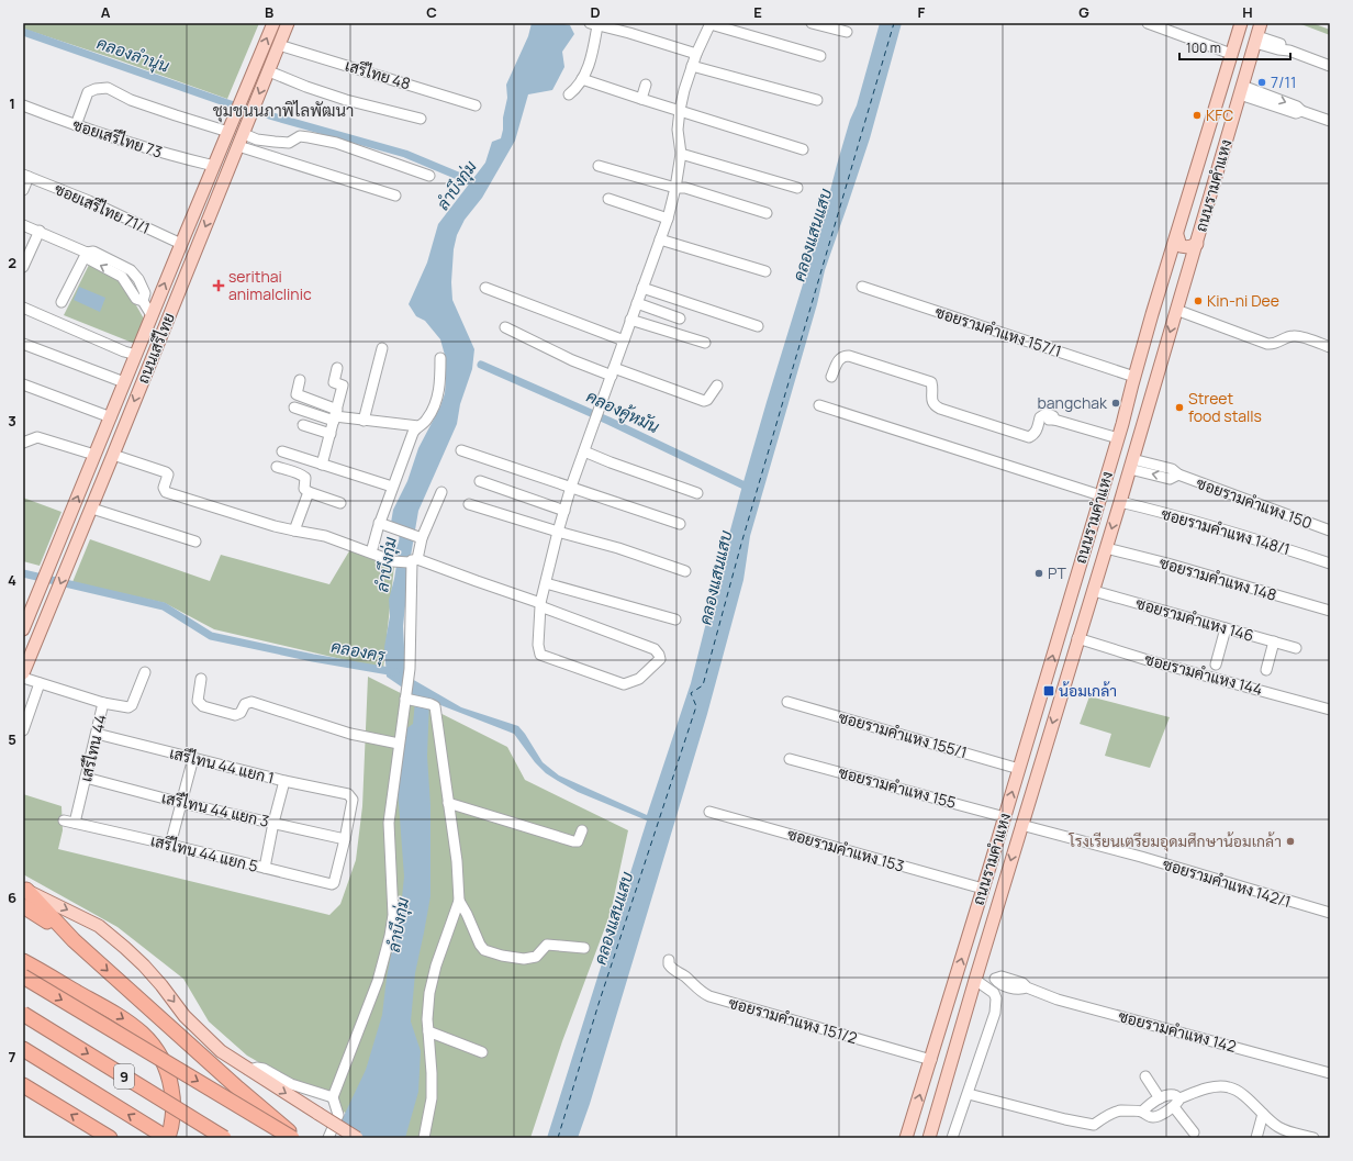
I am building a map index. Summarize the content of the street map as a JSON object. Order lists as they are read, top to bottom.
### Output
{
  "streets": {
    "highway": ["9"],
    "main road": ["ถนนรามคำแหง", "ถนนเสรีไทย"],
    "street": [
      "เสรีไทย 48",
      "ซอยเสรีไทย 73",
      "ซอยเสรีไทย 71/1",
      "ซอยรามคำแหง 157/1",
      "ซอยรามคำแหง 150",
      "ซอยรามคำแหง 148/1",
      "ซอยรามคำแหง 148",
      "ซอยรามคำแหง 146",
      "ซอยรามคำแหง 144",
      "ซอยรามคำแหง 155/1",
      "เสรีไทน 44",
      "เสรีไทน 44 แยก 1",
      "ซอยรามคำแหง 155",
      "เสรีไทน 44 แยก 3",
      "ซอยรามคำแหง 153",
      "เสรีไทน 44 แยก 5",
      "ซอยรามคำแหง 142/1",
      "ซอยรามคำแหง 151/2",
      "ซอยรามคำแหง 142"
    ]
  },
  "crossings": [
    ["เสรีไทย 48", "ถนนเสรีไทย"],
    ["ซอยเสรีไทย 73", "ถนนเสรีไทย"],
    ["ถนนรามคำแหง", "ซอยรามคำแหง 157/1"],
    ["ถนนรามคำแหง", "ซอยรามคำแหง 150"],
    ["ถนนรามคำแหง", "ซอยรามคำแหง 148/1"],
    ["ถนนรามคำแหง", "ซอยรามคำแหง 148"],
    ["ถนนรามคำแหง", "ซอยรามคำแหง 146"],
    ["ถนนรามคำแหง", "ซอยรามคำแหง 144"],
    ["ถนนรามคำแหง", "ซอยรามคำแหง 155/1"],
    ["ถนนรามคำแหง", "ซอยรามคำแหง 155"],
    ["ถนนรามคำแหง", "ซอยรามคำแหง 153"],
    ["ถนนรามคำแหง", "ซอยรามคำแหง 142/1"],
    ["ถนนรามคำแหง", "ซอยรามคำแหง 151/2"],
    ["ถนนรามคำแหง", "ซอยรามคำแหง 142"],
    ["ซอยเสรีไทย 71/1", "ถนนเสรีไทย"],
    ["เสรีไทน 44", "เสรีไทน 44 แยก 1"],
    ["เสรีไทน 44", "เสรีไทน 44 แยก 3"],
    ["เสรีไทน 44", "เสรีไทน 44 แยก 5"],
    ["เสรีไทน 44 แยก 1", "เสรีไทน 44 แยก 3"],
    ["เสรีไทน 44 แยก 1", "เสรีไทน 44 แยก 5"],
    ["เสรีไทน 44 แยก 3", "เสรีไทน 44 แยก 5"]
  ],
  "districts": ["ชุมชนนภาพิไลพัฒนา"],
  "water": [
    "คลองลำนุ่น",
    "ลำบึงกุ่ม",
    "คลองแสนแสบ",
    "คลองคู้หมัน",
    "คลองครุ"
  ],
  "places": {
    "other": [
      "7/11",
      "KFC",
      "Kin-ni Dee",
      "bangchak",
      "Street food stalls",
      "PT",
      "โรงเรียนเตรียมอุดมศึกษาน้อมเกล้า"
    ],
    "health": ["serithai animalclinic"],
    "transit": ["น้อมเกล้า"]
  },
  "scale_bar": "100 m",
  "grid": {
    "columns": [
      "A",
      "B",
      "C",
      "D",
      "E",
      "F",
      "G",
      "H"
    ],
    "rows": [
      "1",
      "2",
      "3",
      "4",
      "5",
      "6",
      "7"
    ]
  }
}
